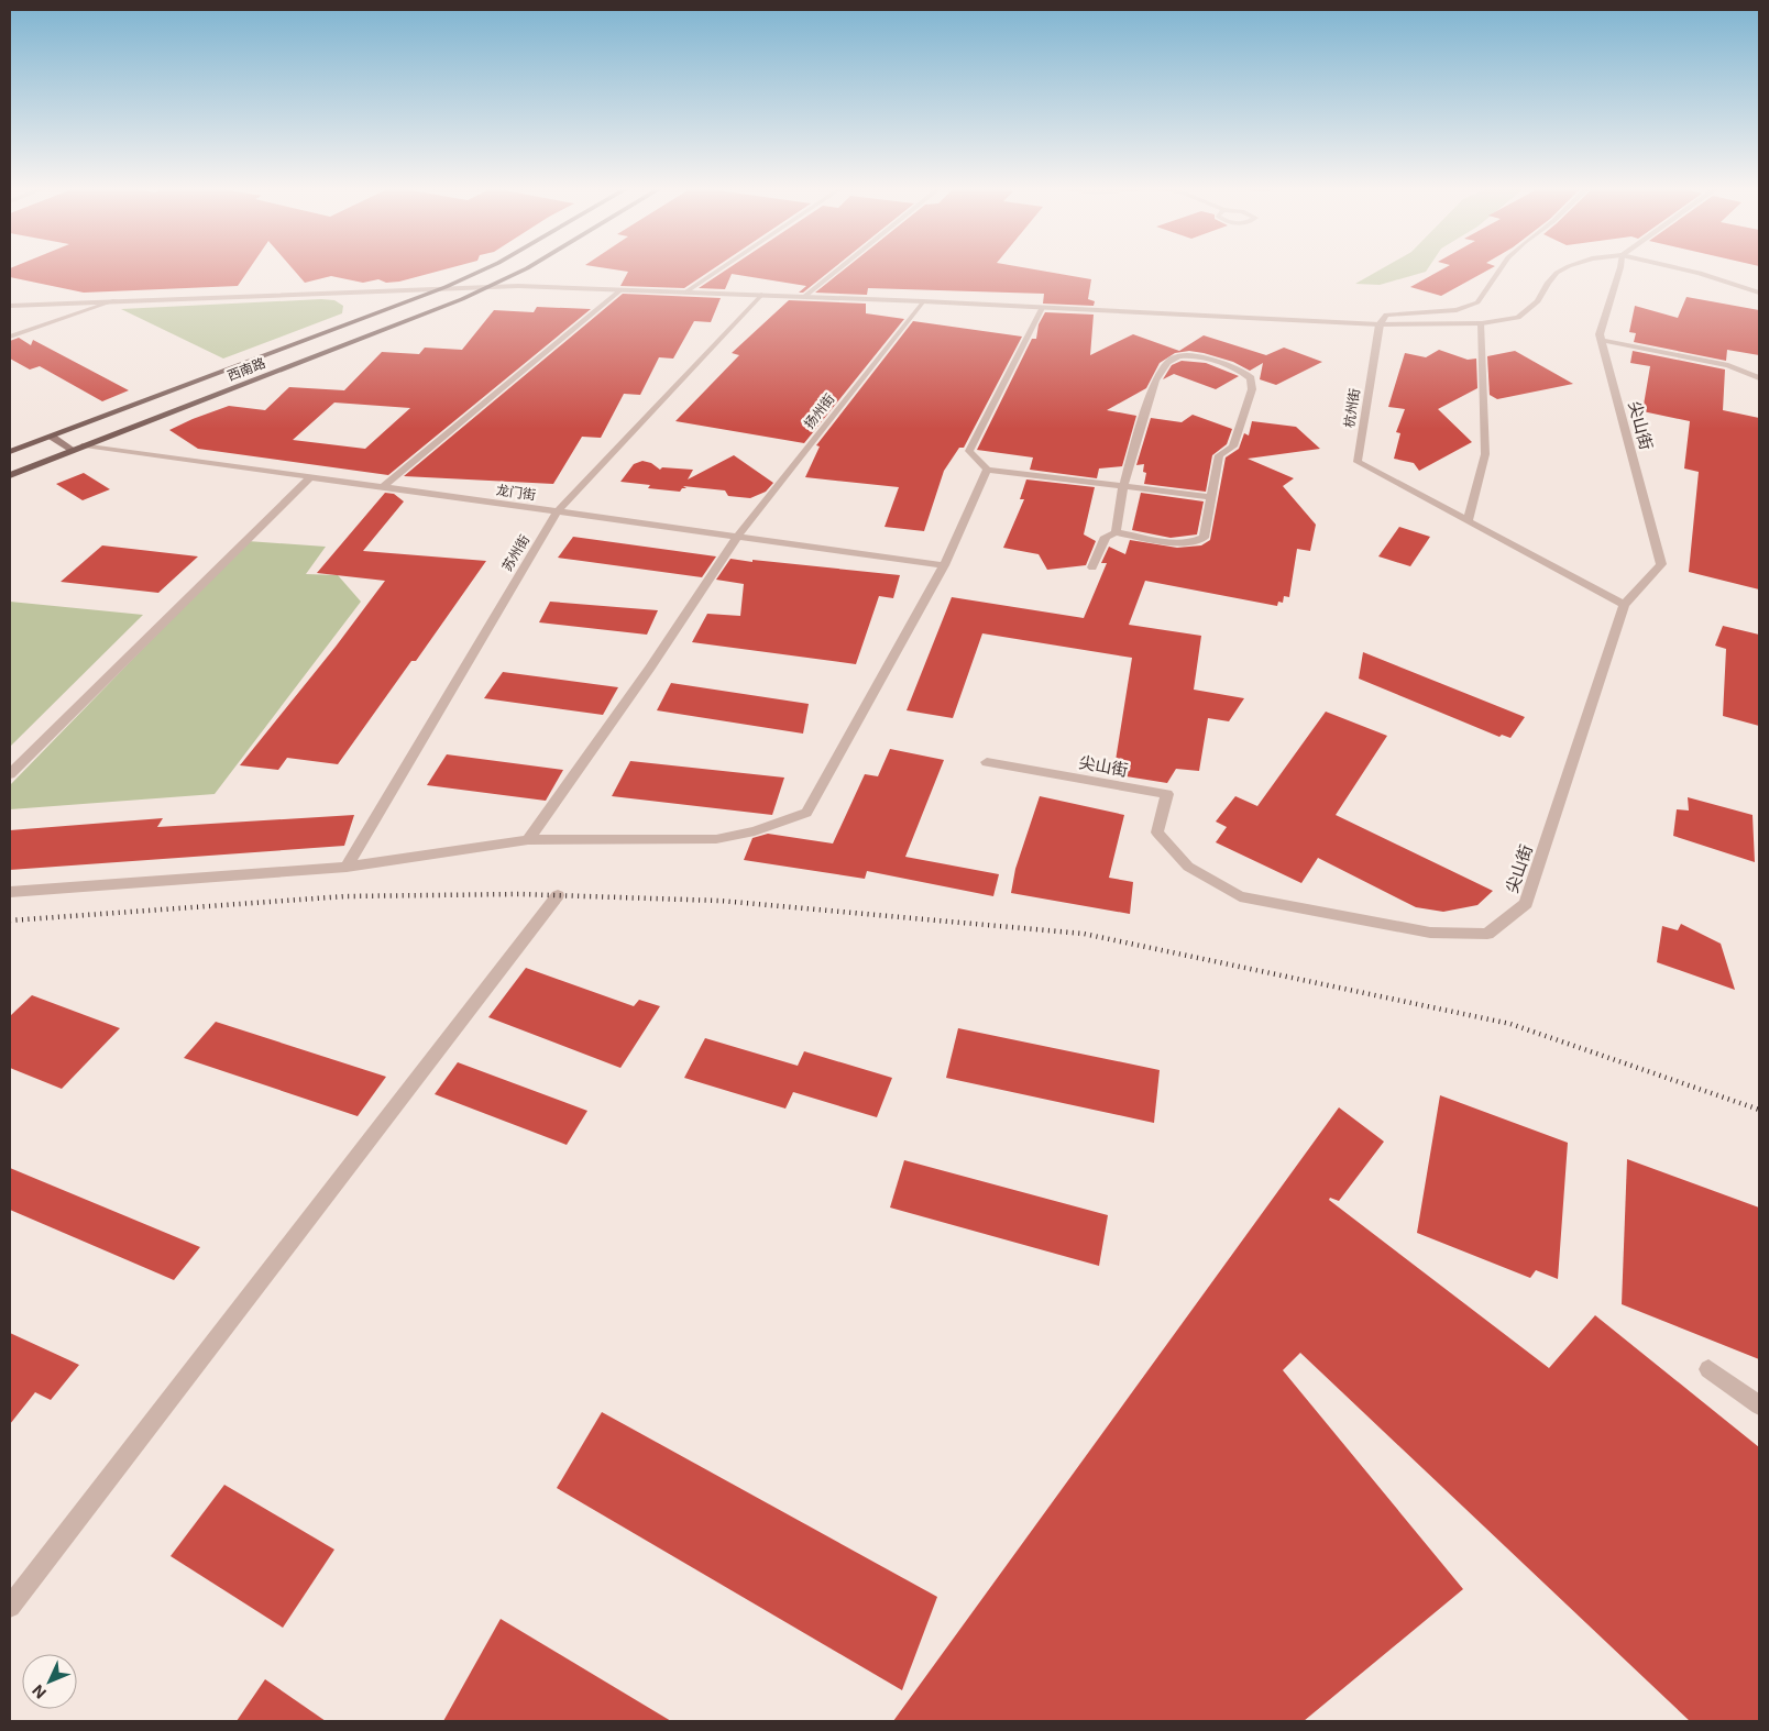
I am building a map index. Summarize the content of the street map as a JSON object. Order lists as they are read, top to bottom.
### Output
{
  "streets": {
    "main road": ["西南路"],
    "street": [
      "杭州街",
      "扬州街",
      "尖山街",
      "龙门街",
      "苏州街"
    ]
  },
  "crossings": [
    ["西南路", "龙门街"],
    ["杭州街", "尖山街"],
    ["扬州街", "龙门街"],
    ["龙门街", "苏州街"]
  ],
  "north": "bottom left"
}
